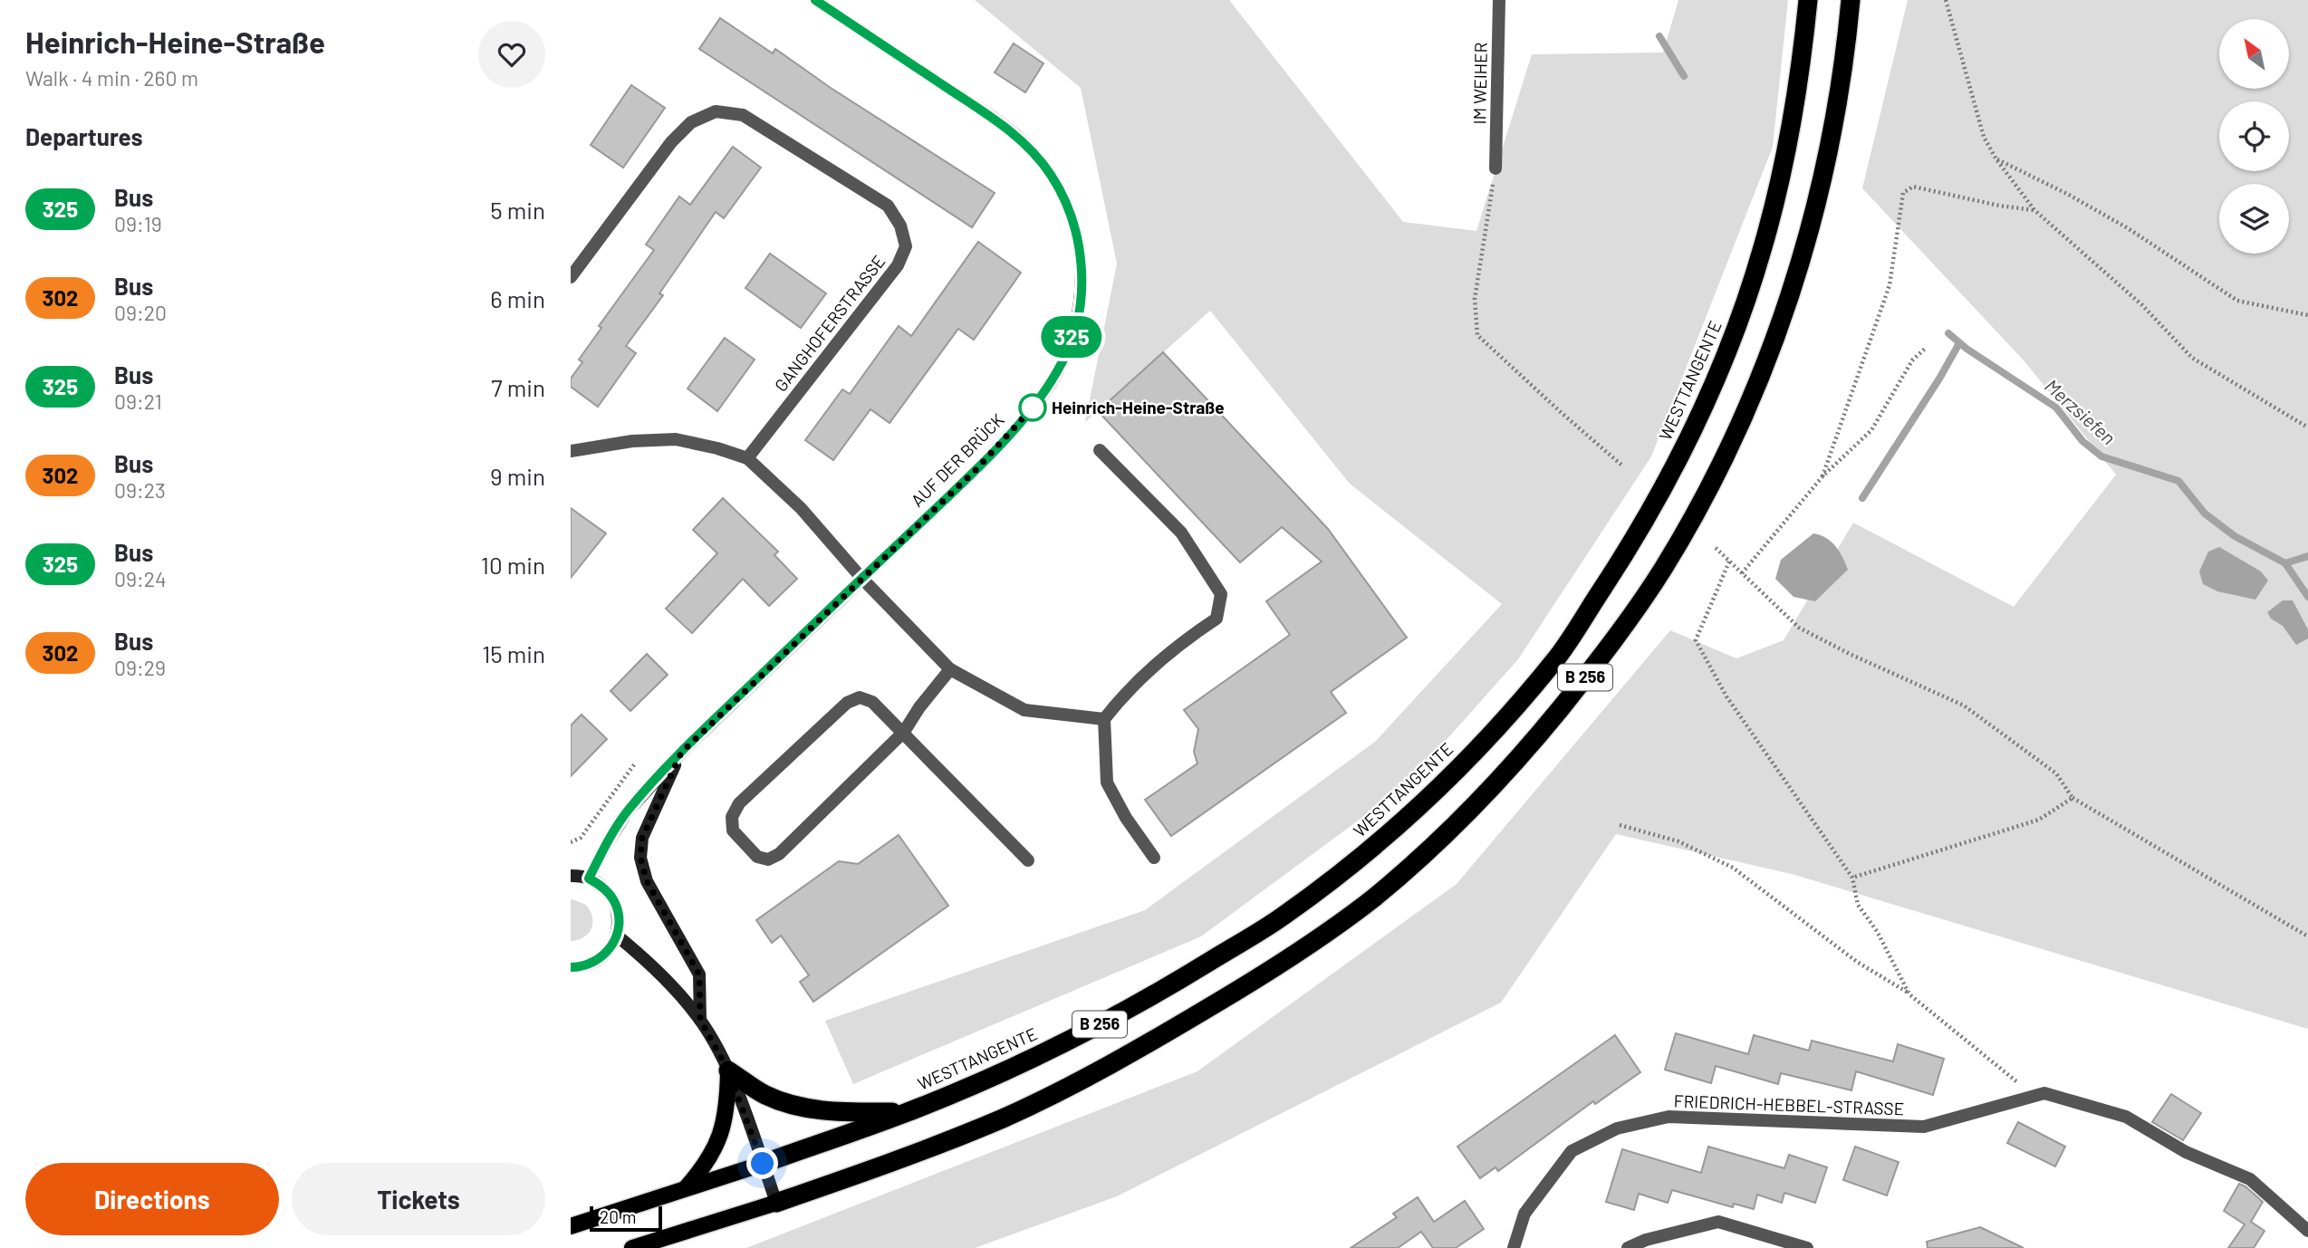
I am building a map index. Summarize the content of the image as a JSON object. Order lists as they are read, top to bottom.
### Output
{
  "streets": {
    "highway": ["WESTTANGENTE", "B 256"],
    "main road": ["AUF DER BRÜCK"],
    "street": ["IM WEIHER", "GANGHOFERSTRASSE", "FRIEDRICH-HEBBEL-STRASSE"]
  },
  "crossings": [
    ["WESTTANGENTE", "B 256"],
    ["AUF DER BRÜCK", "B 256"]
  ],
  "water": ["Merzsiefen"],
  "places": ["Heinrich-Heine-Straße"],
  "lines": ["bus line 325"],
  "scale_bar": "20 m",
  "north": "top left",
  "page": {
    "heading": [
      ["Heinrich-Heine-Straße", "Walk · 4 min · 260 m"],
      "Departures"
    ],
    "on_map": "325",
    "list": [
      {
        "mark": "325",
        "name": "Bus",
        "note": "09:19",
        "value": "5 min"
      },
      {
        "mark": "302",
        "name": "Bus",
        "note": "09:20",
        "value": "6 min"
      },
      {
        "mark": "325",
        "name": "Bus",
        "note": "09:21",
        "value": "7 min"
      },
      {
        "mark": "302",
        "name": "Bus",
        "note": "09:23",
        "value": "9 min"
      },
      {
        "mark": "325",
        "name": "Bus",
        "note": "09:24",
        "value": "10 min"
      },
      {
        "mark": "302",
        "name": "Bus",
        "note": "09:29",
        "value": "15 min"
      }
    ],
    "buttons": ["Directions", "Tickets"],
    "scale": "20 m"
  }
}
